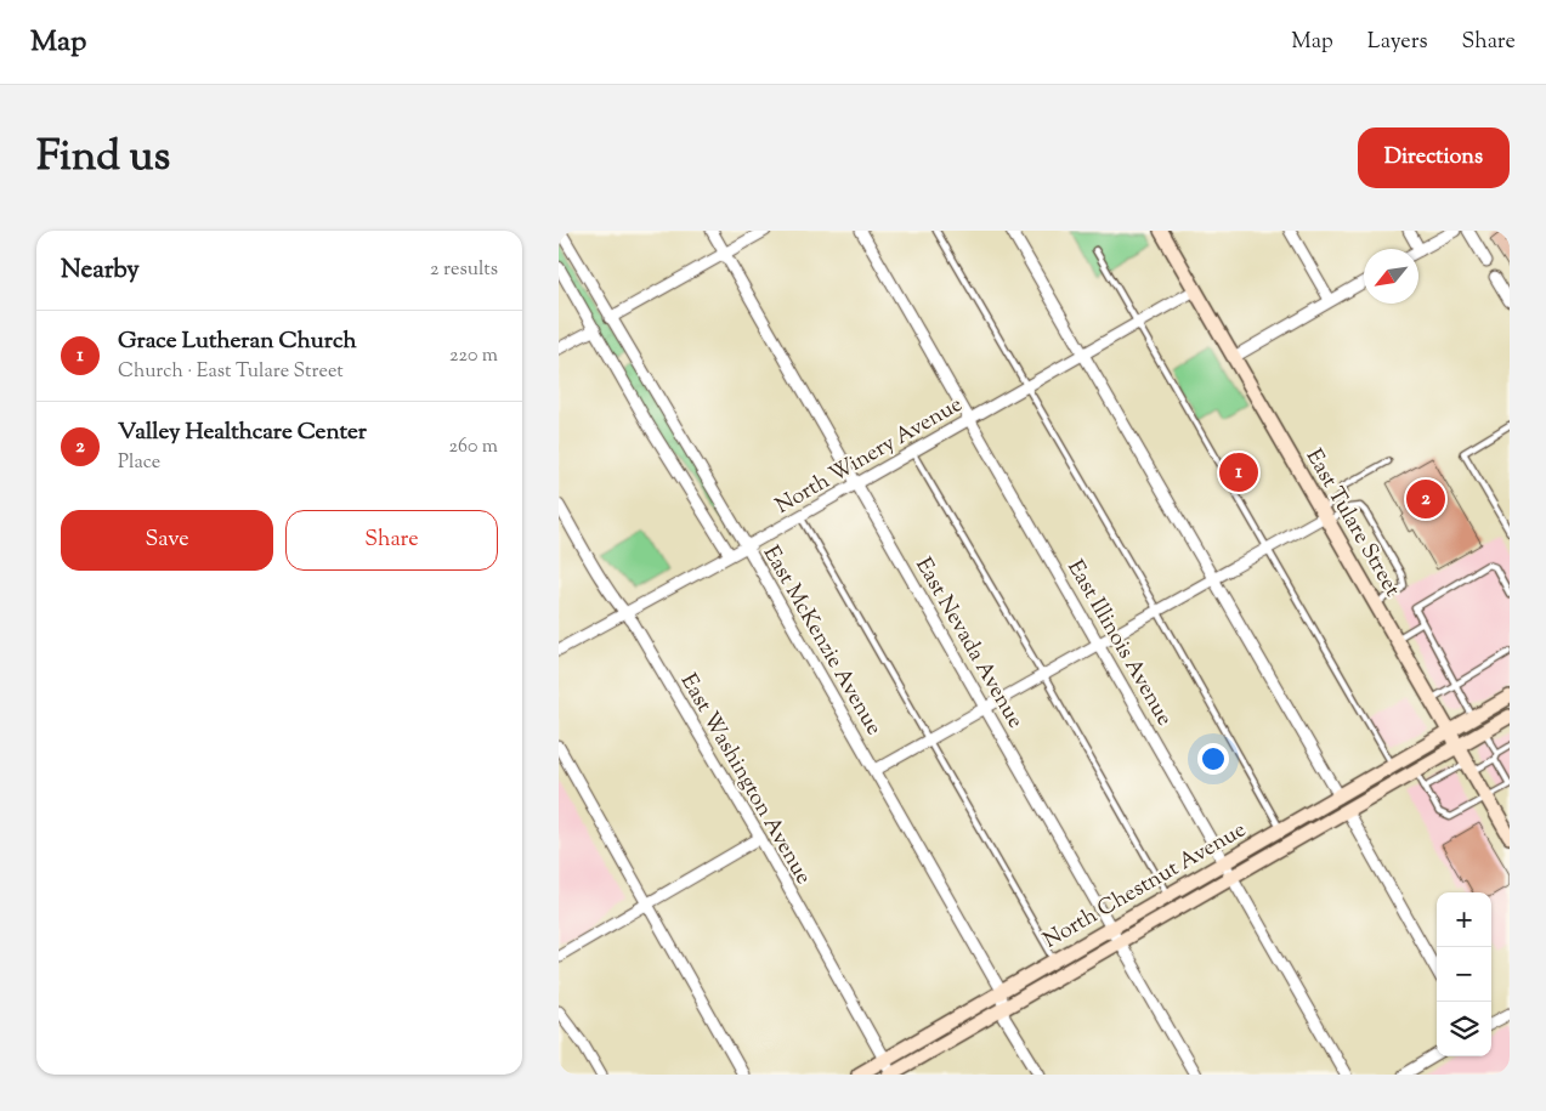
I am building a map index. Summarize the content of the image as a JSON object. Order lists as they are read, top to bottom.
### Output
{
  "streets": {
    "main road": ["East Tulare Street", "North Chestnut Avenue"],
    "street": [
      "North Winery Avenue",
      "East McKenzie Avenue",
      "East Nevada Avenue",
      "East Illinois Avenue",
      "East Washington Avenue"
    ]
  },
  "crossings": [
    ["North Winery Avenue", "East Tulare Street"],
    ["North Winery Avenue", "East McKenzie Avenue"],
    ["North Winery Avenue", "East Nevada Avenue"],
    ["North Winery Avenue", "East Illinois Avenue"],
    ["North Winery Avenue", "East Washington Avenue"],
    ["East Tulare Street", "North Chestnut Avenue"],
    ["East McKenzie Avenue", "North Chestnut Avenue"],
    ["East Nevada Avenue", "North Chestnut Avenue"],
    ["East Illinois Avenue", "North Chestnut Avenue"],
    ["East Washington Avenue", "North Chestnut Avenue"]
  ],
  "north": "bottom left",
  "page": {
    "header": "Map",
    "nav": ["Map", "Layers", "Share"],
    "title": "Find us",
    "buttons": [
      "Directions",
      ["Save", "Share"]
    ],
    "heading": ["Nearby", "2 results"],
    "list": [
      {
        "mark": "1",
        "name": "Grace Lutheran Church",
        "note": "Church · East Tulare Street",
        "value": "220 m"
      },
      {
        "mark": "2",
        "name": "Valley Healthcare Center",
        "note": "Place",
        "value": "260 m"
      }
    ],
    "pins": ["1", "2"],
    "map_buttons": ["+", "−"]
  }
}
